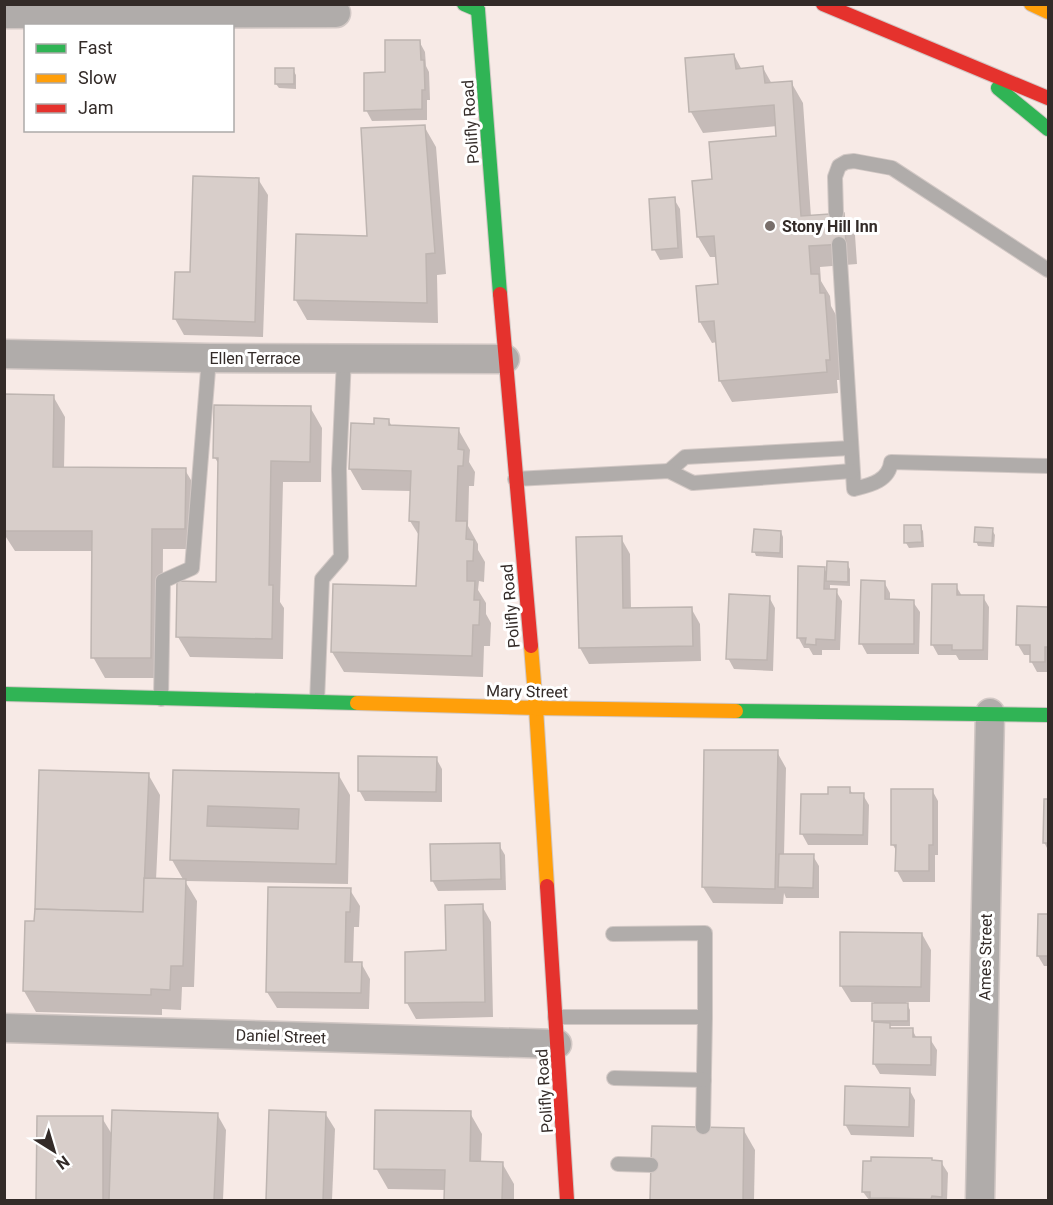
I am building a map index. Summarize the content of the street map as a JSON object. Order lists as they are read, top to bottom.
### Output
{
  "streets": {
    "main road": ["Polifly Road", "Mary Street"],
    "street": ["Ellen Terrace", "Ames Street", "Daniel Street"]
  },
  "crossings": [
    ["Polifly Road", "Ellen Terrace"],
    ["Polifly Road", "Mary Street"],
    ["Polifly Road", "Daniel Street"],
    ["Mary Street", "Ames Street"]
  ],
  "places": ["Stony Hill Inn"],
  "legend": ["Fast", "Slow", "Jam"],
  "north": "bottom right"
}
